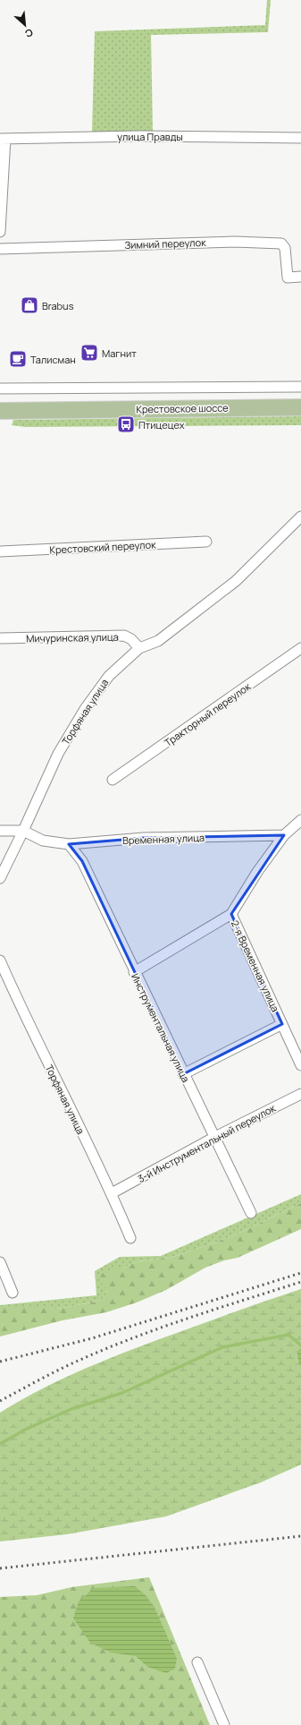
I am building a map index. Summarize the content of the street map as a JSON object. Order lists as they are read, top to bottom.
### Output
{
  "streets": {
    "main road": ["Крестовское шоссе"],
    "street": [
      "улица Правды",
      "Зимний переулок",
      "Крестовский переулок",
      "Мичуринская улица",
      "Торфяная улица",
      "Тракторный переулок",
      "Временная улица",
      "2-я Временная улица",
      "Инструментальная улица",
      "3-й Инструментальный переулок"
    ]
  },
  "crossings": [
    ["Мичуринская улица", "Торфяная улица"],
    ["Торфяная улица", "Временная улица"],
    ["Торфяная улица", "3-й Инструментальный переулок"],
    ["Временная улица", "2-я Временная улица"],
    ["Временная улица", "Инструментальная улица"],
    ["Инструментальная улица", "3-й Инструментальный переулок"]
  ],
  "places": {
    "shop": ["Brabus"],
    "supermarket": ["Магнит"],
    "cafe": ["Талисман"],
    "bus stop": ["Птицецех"]
  },
  "north": "bottom right"
}
